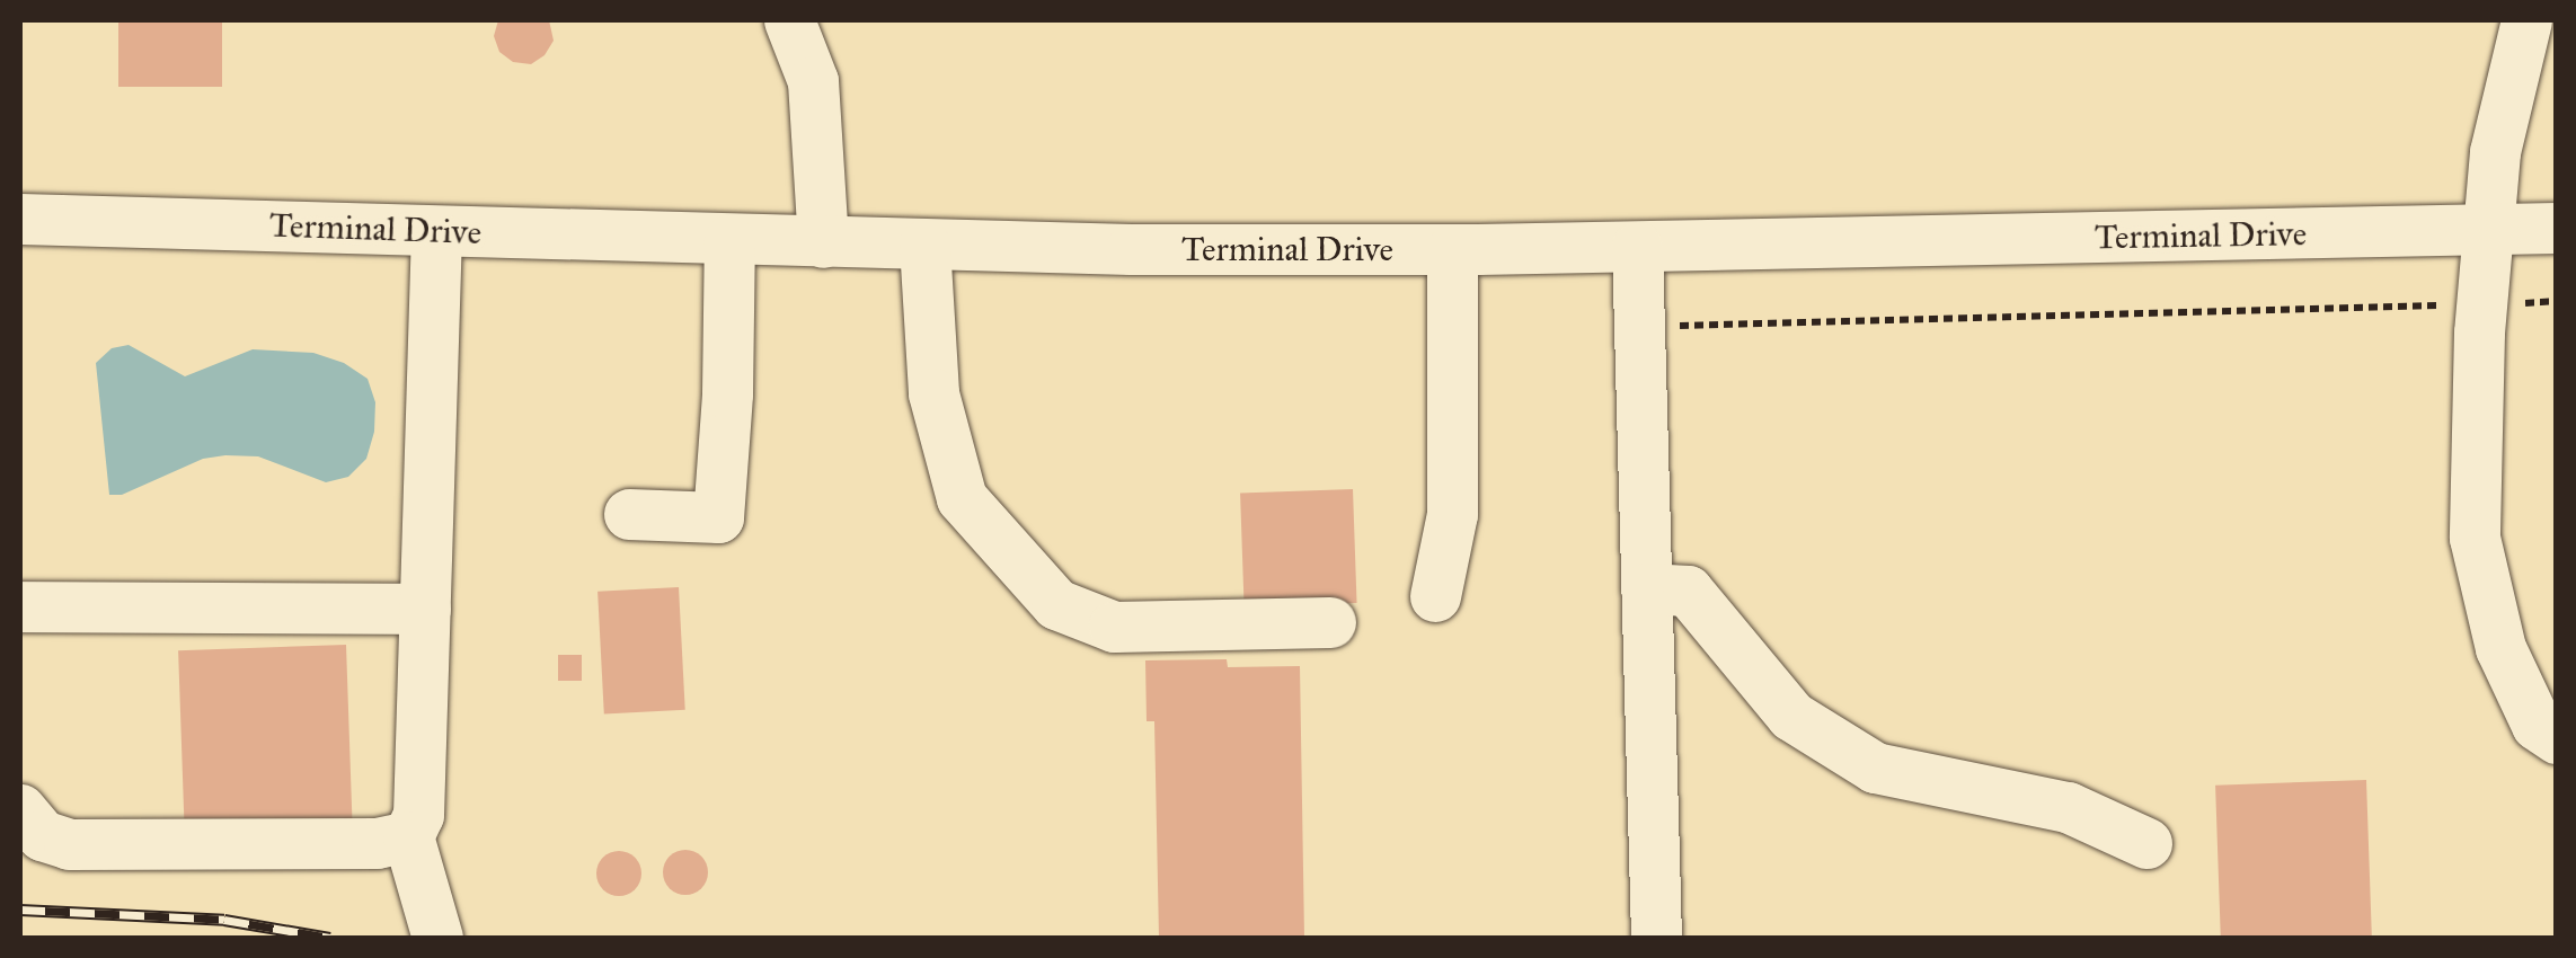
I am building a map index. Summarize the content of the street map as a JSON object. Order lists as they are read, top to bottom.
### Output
{
  "streets": {
    "street": ["Terminal Drive"]
  }
}
